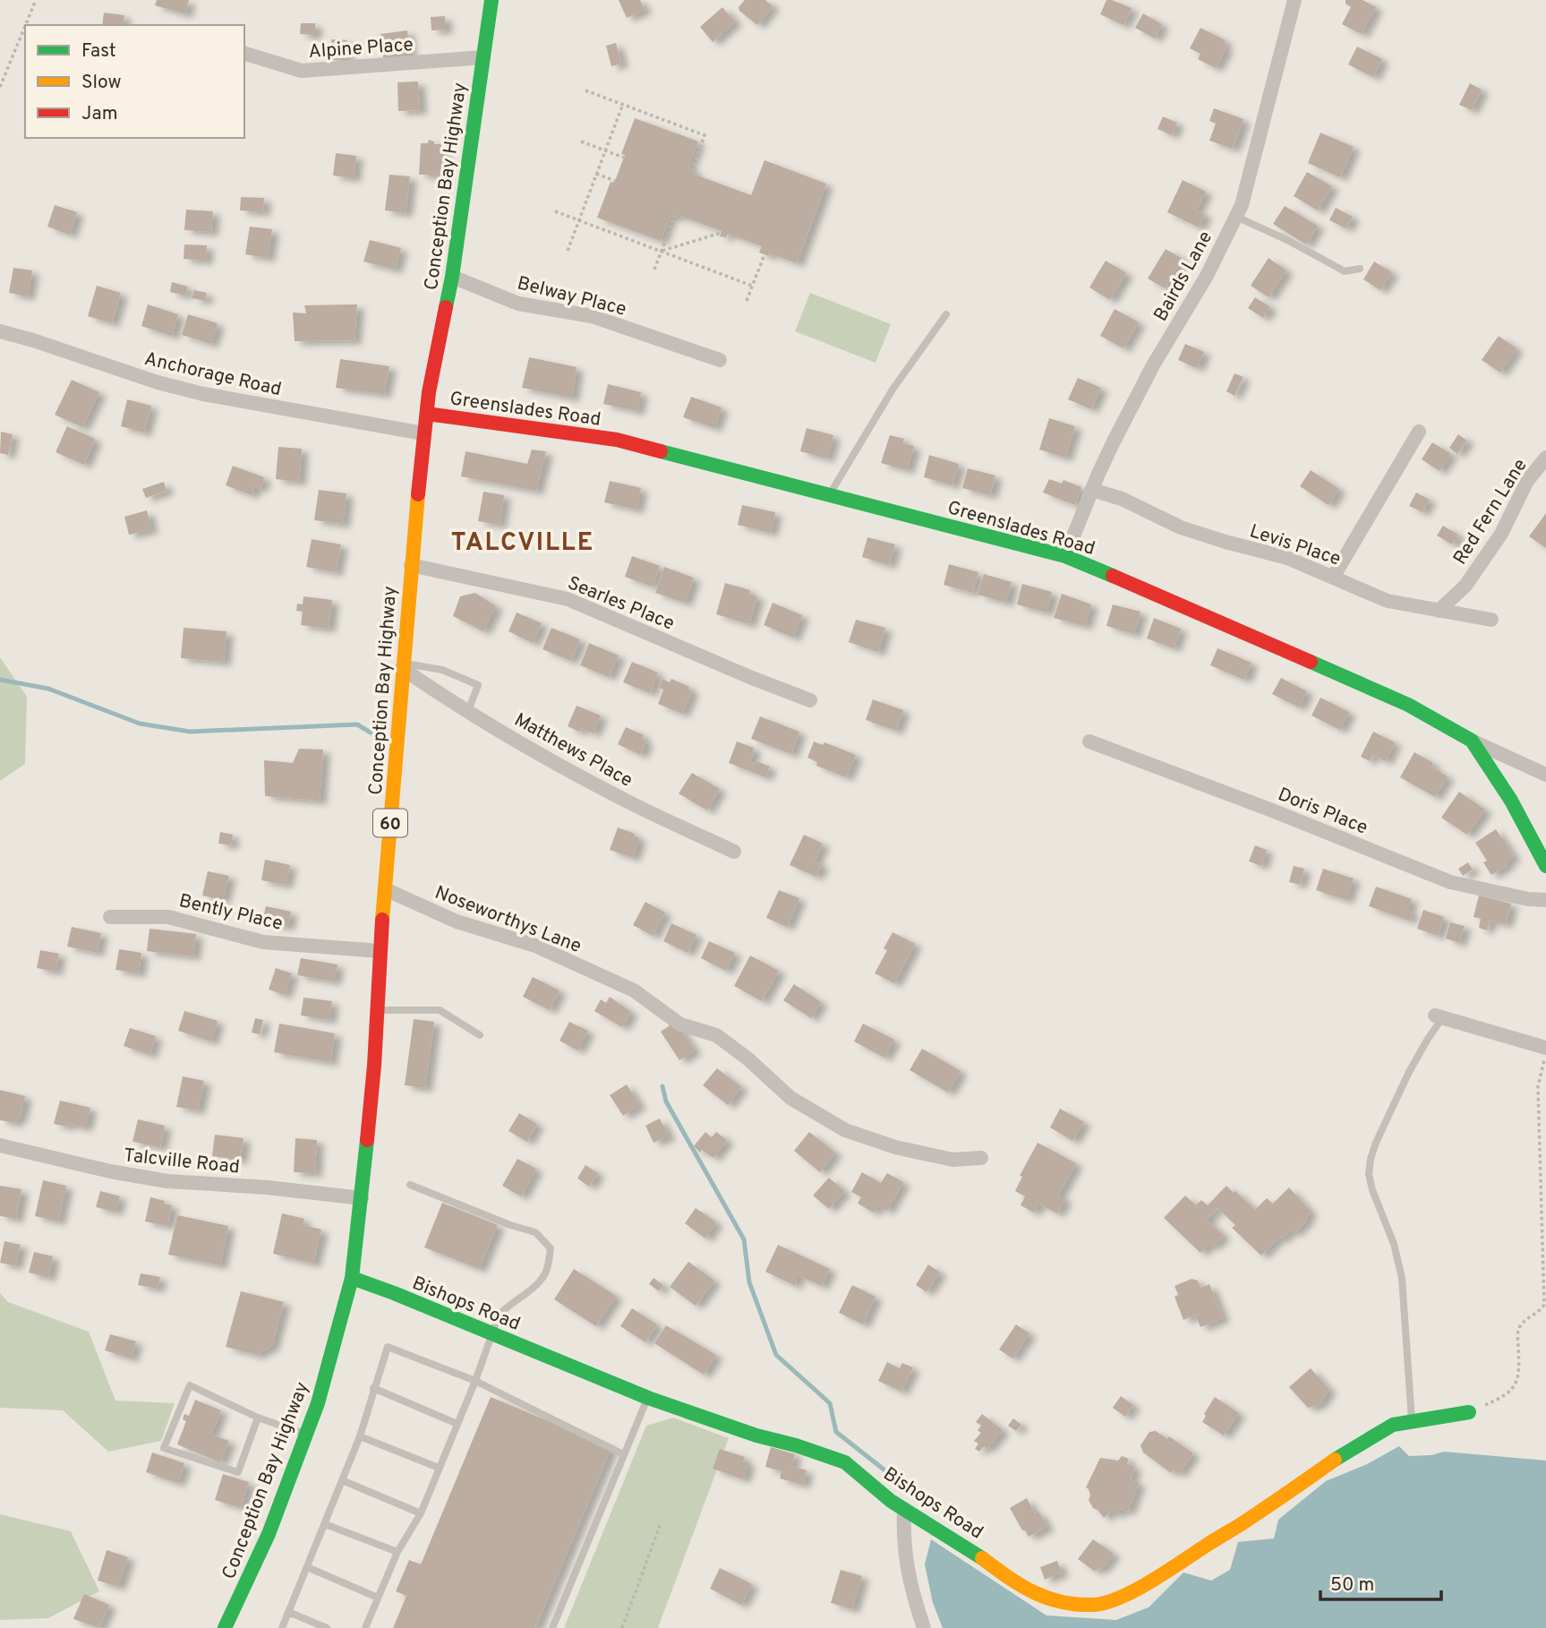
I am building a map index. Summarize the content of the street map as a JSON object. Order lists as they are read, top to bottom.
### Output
{
  "streets": {
    "street": [
      "Alpine Place",
      "Conception Bay Highway",
      "Bairds Lane",
      "Belway Place",
      "Anchorage Road",
      "Greenslades Road",
      "Red Fern Lane",
      "Levis Place",
      "Searles Place",
      "Matthews Place",
      "Doris Place",
      "60",
      "Bently Place",
      "Noseworthys Lane",
      "Talcville Road",
      "Bishops Road"
    ]
  },
  "crossings": [
    ["Alpine Place", "Conception Bay Highway"],
    ["Conception Bay Highway", "Belway Place"],
    ["Conception Bay Highway", "Anchorage Road"],
    ["Conception Bay Highway", "Greenslades Road"],
    ["Conception Bay Highway", "Searles Place"],
    ["Conception Bay Highway", "Matthews Place"],
    ["Conception Bay Highway", "Bently Place"],
    ["Conception Bay Highway", "Noseworthys Lane"],
    ["Conception Bay Highway", "Talcville Road"],
    ["Conception Bay Highway", "Bishops Road"],
    ["Bairds Lane", "Greenslades Road"],
    ["Bairds Lane", "Levis Place"],
    ["Red Fern Lane", "Levis Place"]
  ],
  "districts": ["TALCVILLE"],
  "legend": ["Fast", "Slow", "Jam"],
  "scale_bar": "50 m"
}
